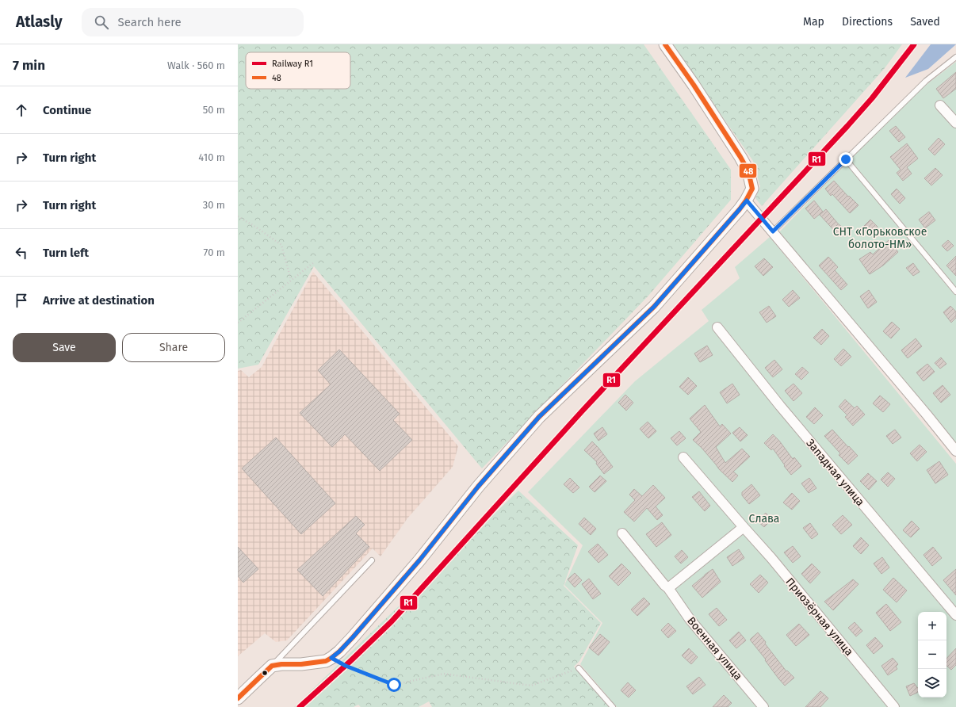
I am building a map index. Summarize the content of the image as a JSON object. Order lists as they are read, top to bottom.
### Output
{
  "streets": {
    "street": ["Западная улица", "Приозёрная улица", "Военная улица"]
  },
  "parks": ["СНТ «Горьковское болото-НМ»", "Слава"],
  "lines": ["rail line R1", "transit line 48"],
  "legend": ["Railway R1", "48"],
  "page": {
    "header": "Atlasly",
    "search": "Search here",
    "nav": ["Map", "Directions", "Saved"],
    "heading": ["7 min", "Walk · 560 m"],
    "list": [
      ["Continue", "50 m"],
      ["Turn right", "410 m"],
      ["Turn right", "30 m"],
      ["Turn left", "70 m"],
      "Arrive at destination"
    ],
    "buttons": ["Save", "Share"],
    "map_buttons": ["+", "−"]
  }
}
